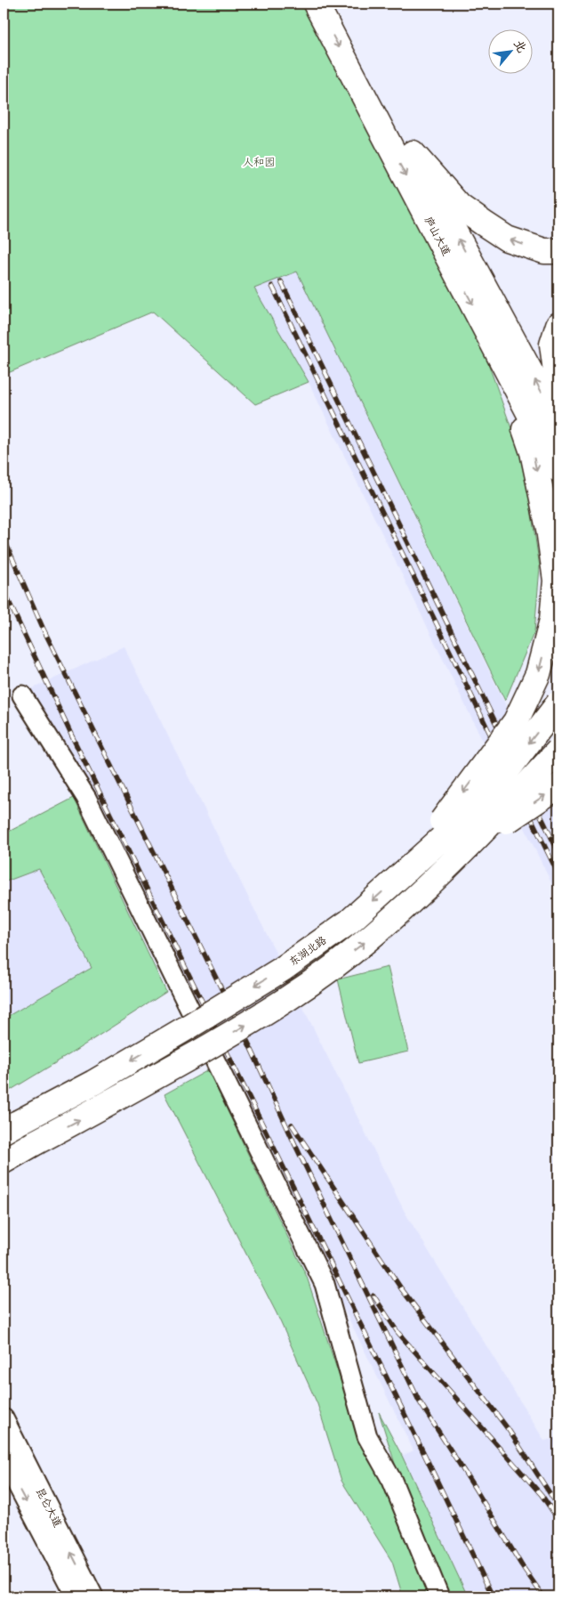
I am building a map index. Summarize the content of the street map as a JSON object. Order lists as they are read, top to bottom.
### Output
{
  "streets": {
    "main road": ["庐山大道", "东湖北路"],
    "street": ["昆仑大道"]
  },
  "parks": ["人和园"],
  "north": "top right"
}
